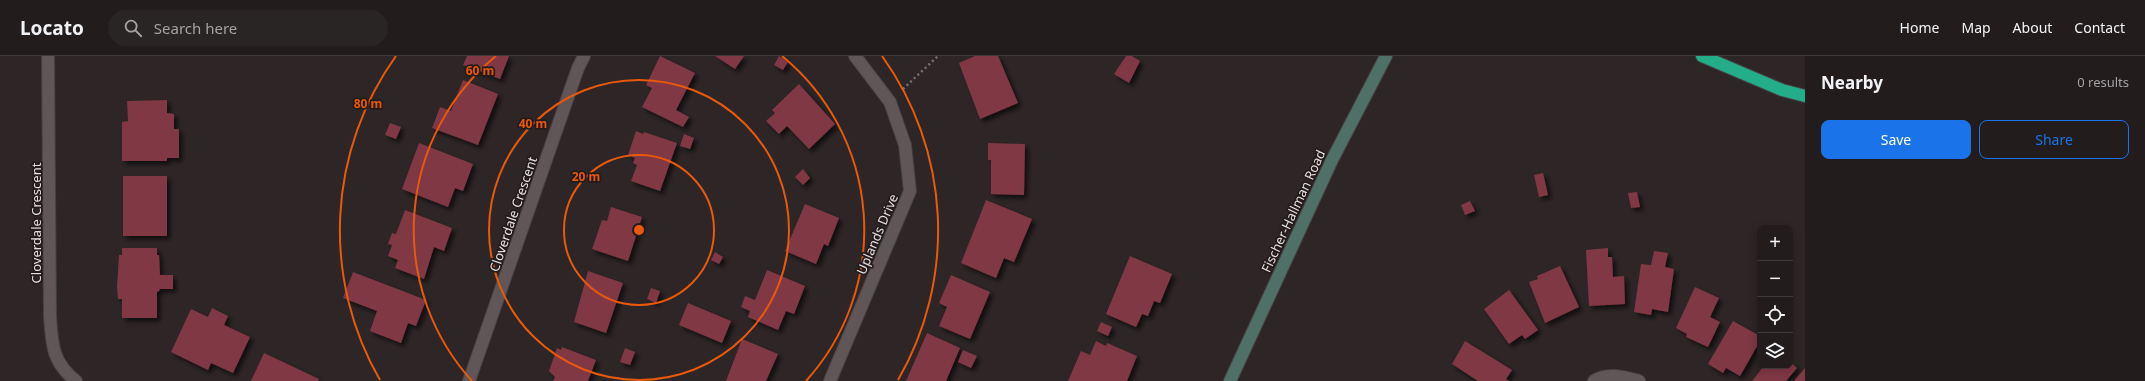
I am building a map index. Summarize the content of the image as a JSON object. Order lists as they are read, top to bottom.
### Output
{
  "streets": {
    "main road": ["Fischer-Hallman Road"],
    "street": ["Cloverdale Crescent", "Uplands Drive"]
  },
  "page": {
    "header": "Locato",
    "search": "Search here",
    "nav": [
      "Home",
      "Map",
      "About",
      "Contact"
    ],
    "heading": ["Nearby", "0 results"],
    "buttons": ["Save", "Share"],
    "map_buttons": ["+", "−"]
  },
  "rings": [
    "60 m",
    "80 m",
    "40 m",
    "20 m"
  ]
}
